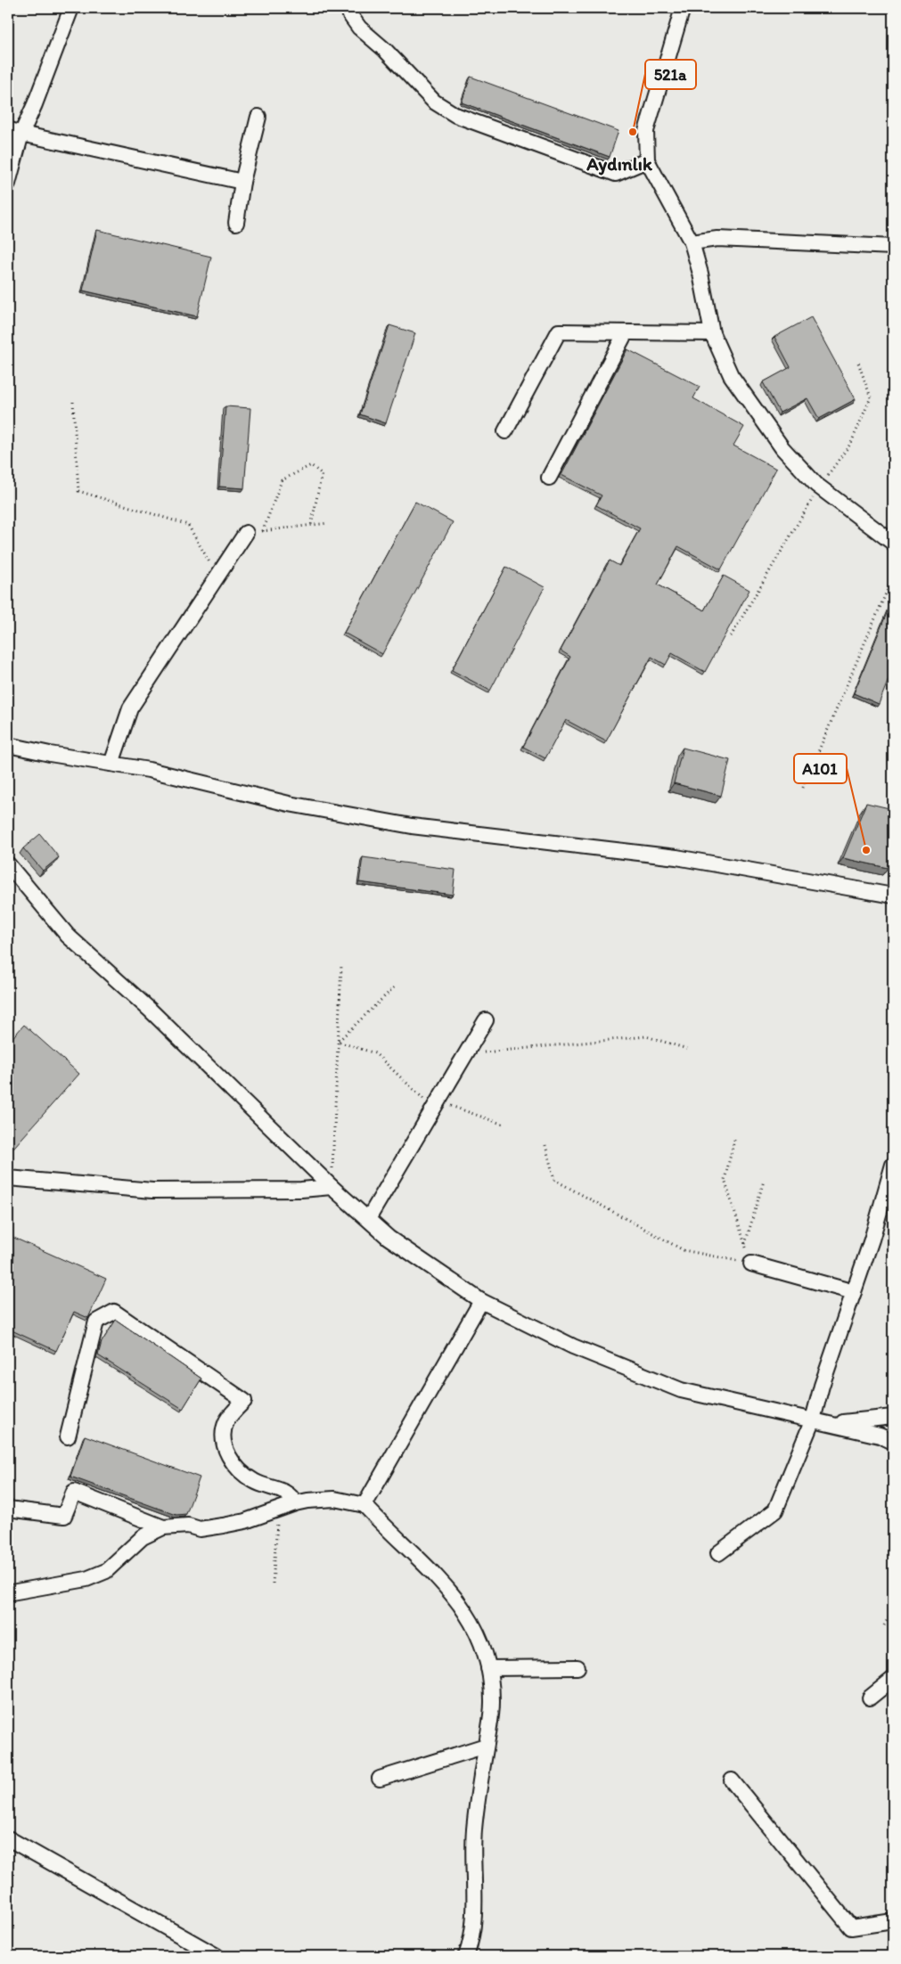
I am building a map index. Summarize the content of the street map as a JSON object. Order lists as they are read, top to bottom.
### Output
{
  "districts": ["Aydınlık"],
  "places": ["521a", "A101"]
}
